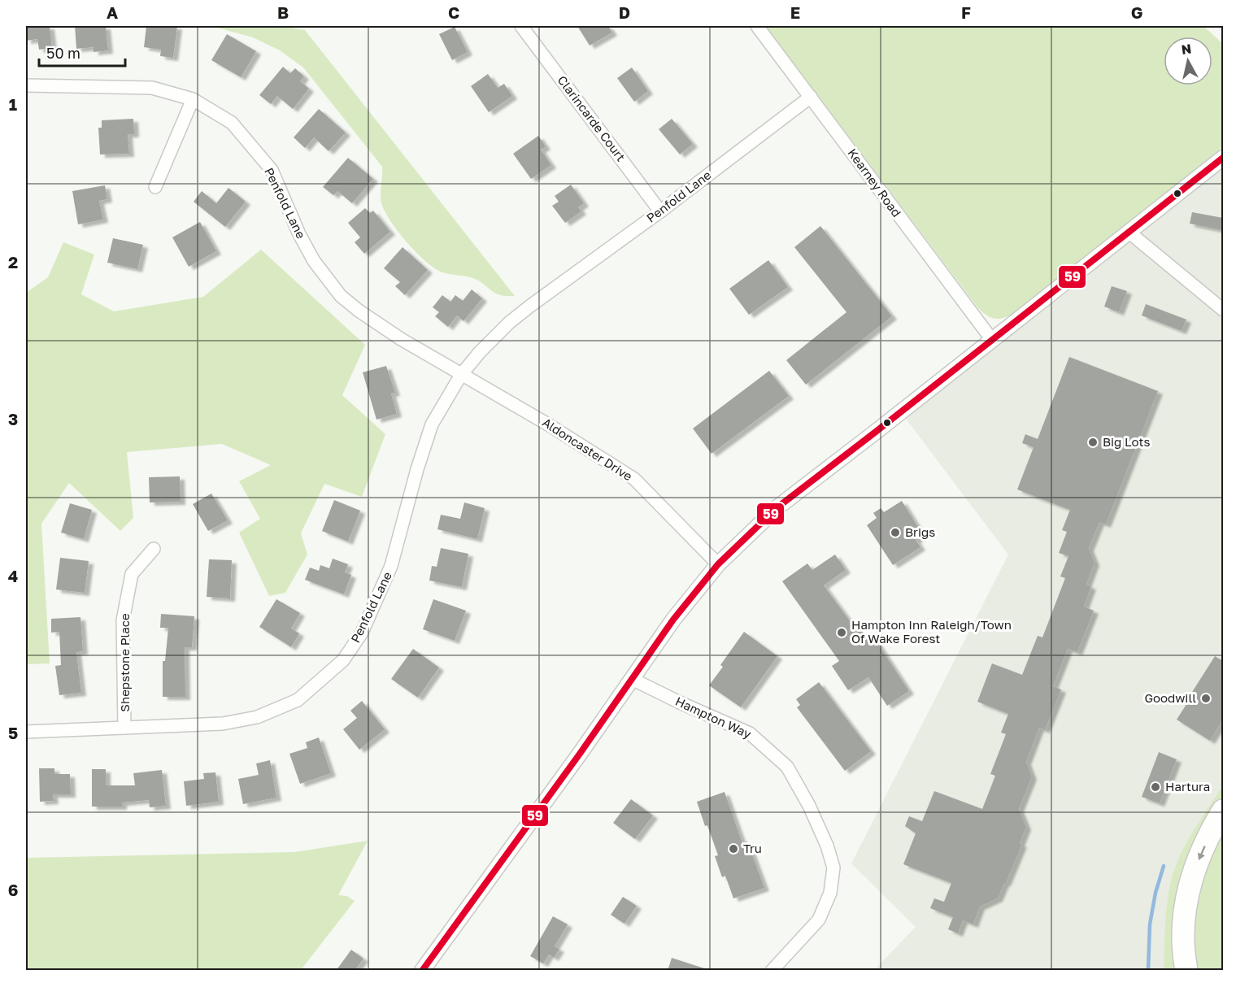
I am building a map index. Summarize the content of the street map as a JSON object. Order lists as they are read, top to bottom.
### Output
{
  "streets": {
    "street": [
      "Clarincarde Court",
      "Kearney Road",
      "Penfold Lane",
      "Aldoncaster Drive",
      "Shepstone Place",
      "Hampton Way"
    ]
  },
  "crossings": [
    ["Clarincarde Court", "Penfold Lane"],
    ["Kearney Road", "Penfold Lane"],
    ["Penfold Lane", "Aldoncaster Drive"],
    ["Penfold Lane", "Shepstone Place"]
  ],
  "places": [
    "Big Lots",
    "Brigs",
    "Hampton Inn Raleigh/Town Of Wake Forest",
    "Goodwill",
    "Hartura",
    "Tru"
  ],
  "lines": ["transit line 59"],
  "scale_bar": "50 m",
  "north": "top",
  "grid": {
    "columns": [
      "A",
      "B",
      "C",
      "D",
      "E",
      "F",
      "G"
    ],
    "rows": [
      "1",
      "2",
      "3",
      "4",
      "5",
      "6"
    ]
  }
}
